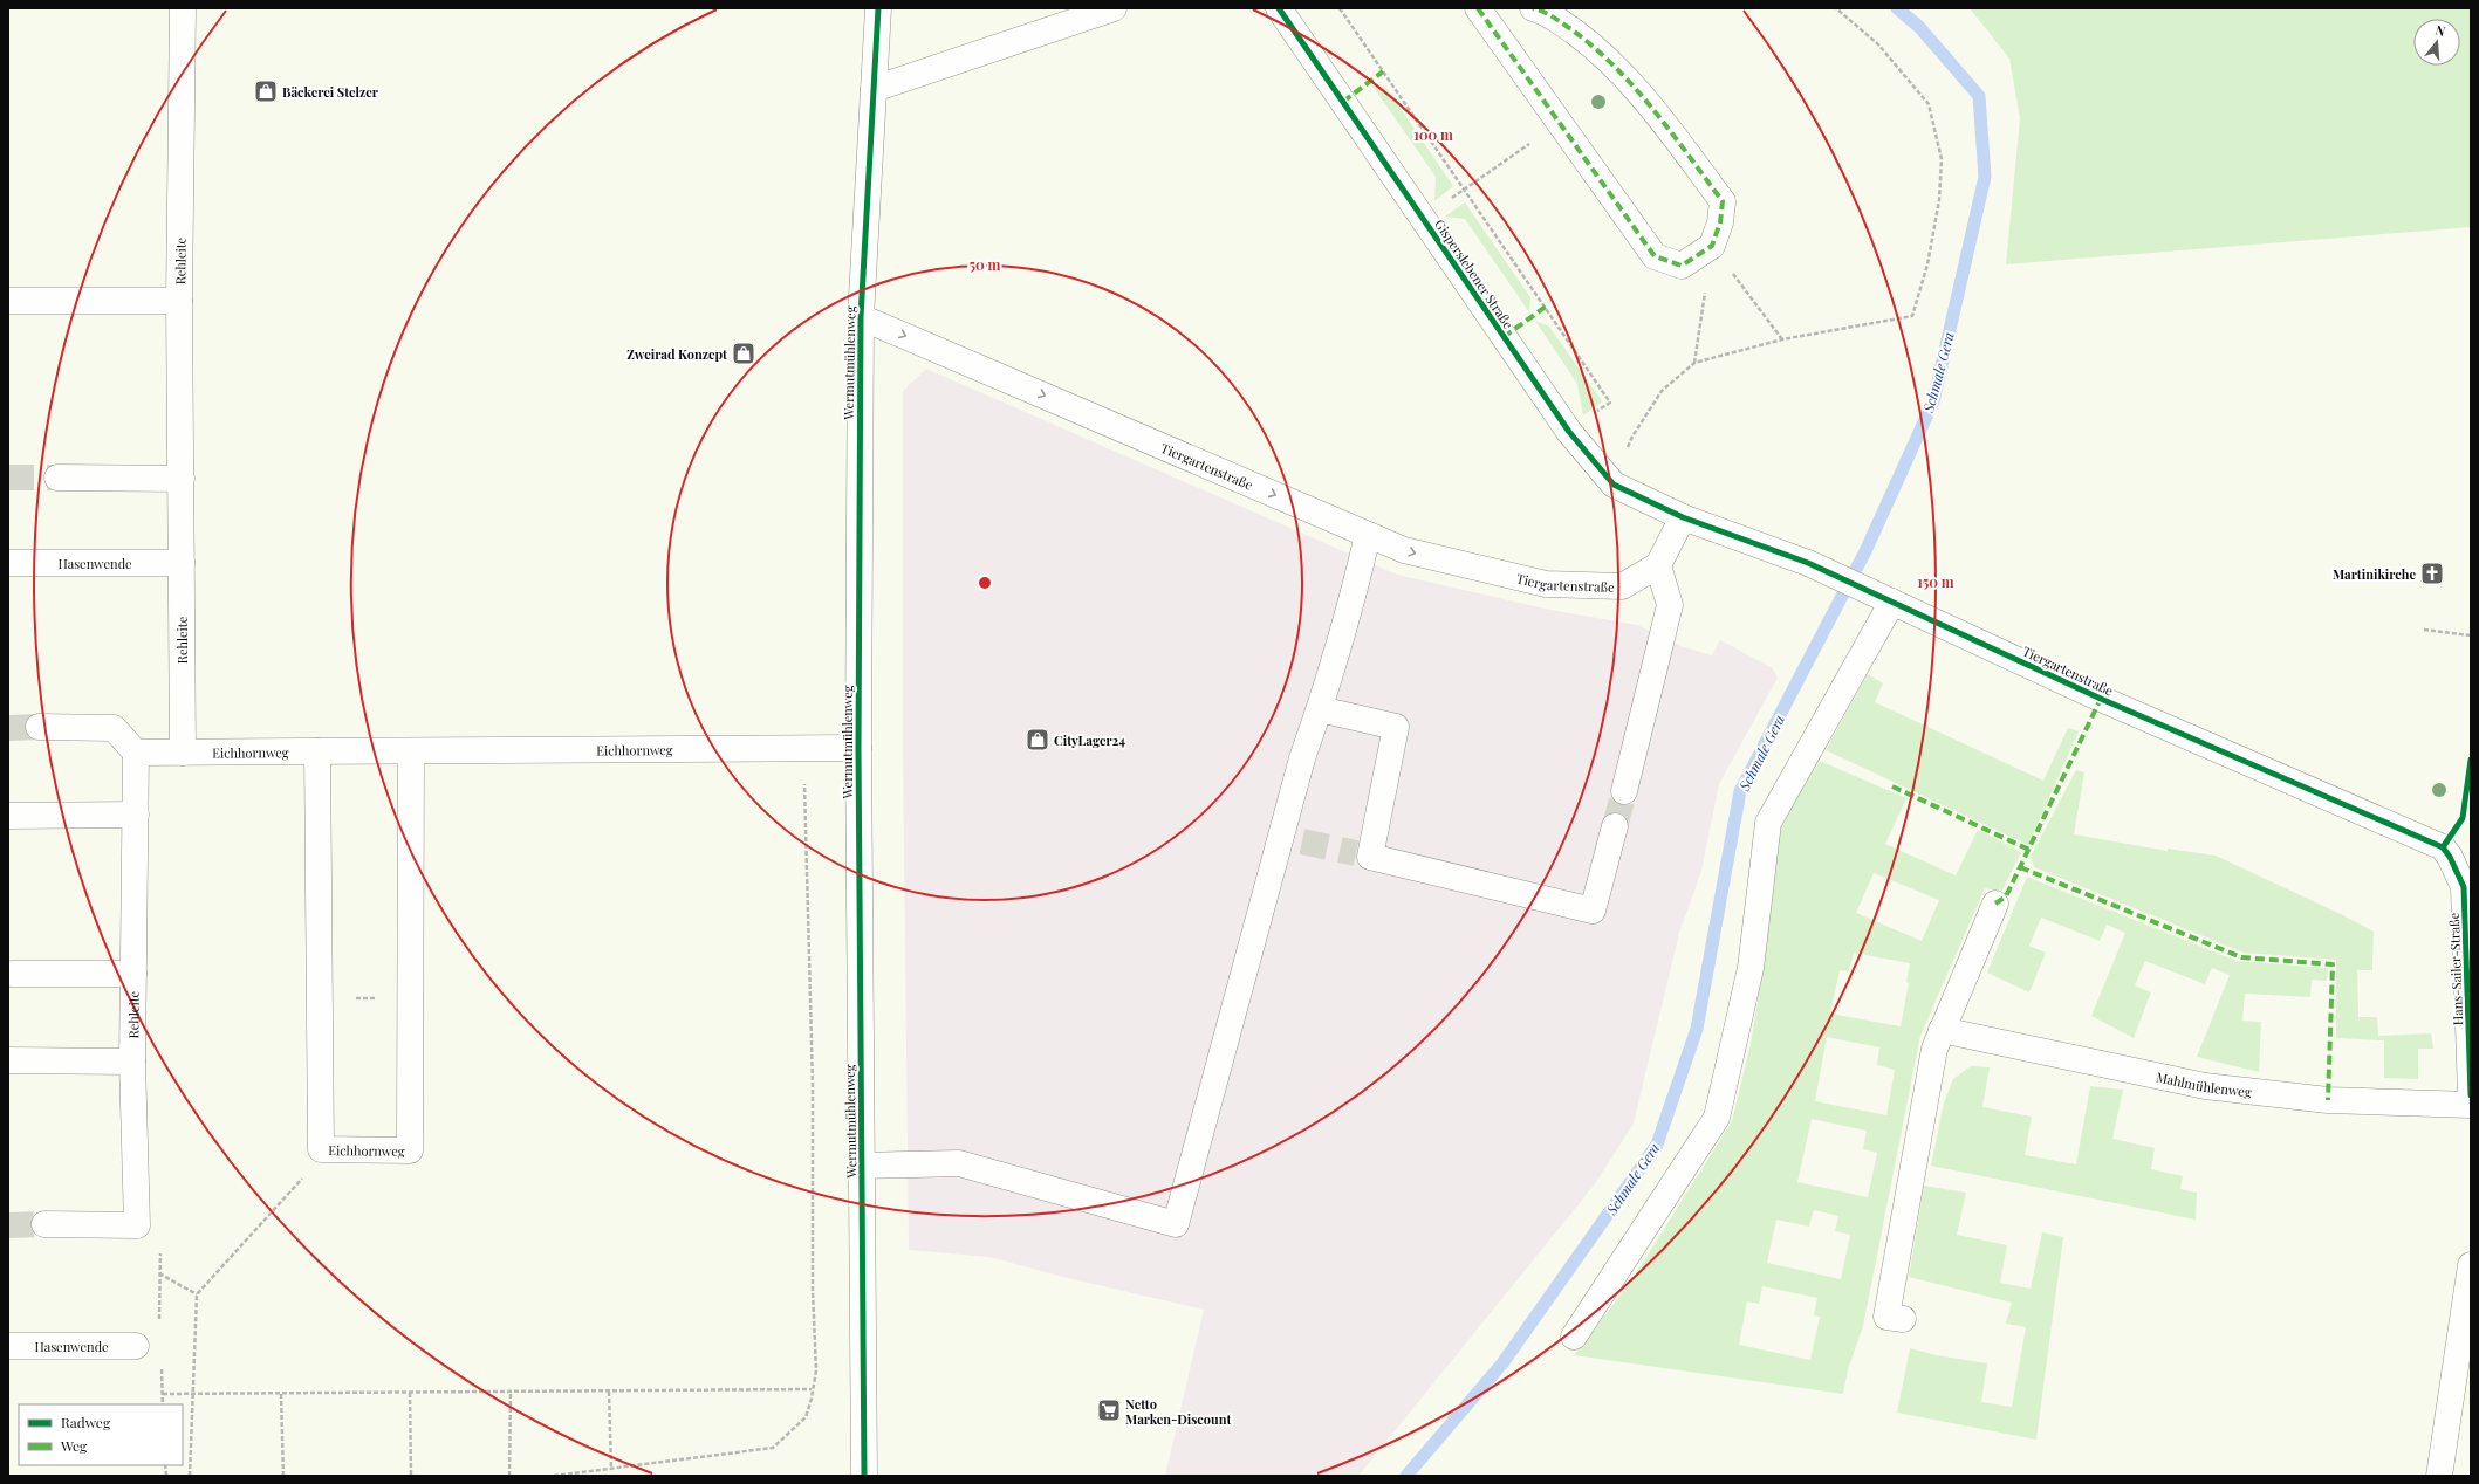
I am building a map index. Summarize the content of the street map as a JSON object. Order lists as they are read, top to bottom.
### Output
{
  "streets": {
    "street": [
      "Rehleite",
      "Gisperslebener Straße",
      "Wermutmühlenweg",
      "Tiergartenstraße",
      "Hasenwende",
      "Eichhornweg",
      "Hans-Sailer-Straße",
      "Mahlmühlenweg"
    ]
  },
  "crossings": [
    ["Rehleite", "Hasenwende"],
    ["Rehleite", "Eichhornweg"],
    ["Gisperslebener Straße", "Tiergartenstraße"],
    ["Wermutmühlenweg", "Tiergartenstraße"],
    ["Wermutmühlenweg", "Eichhornweg"],
    ["Tiergartenstraße", "Hans-Sailer-Straße"]
  ],
  "one_way": ["Tiergartenstraße"],
  "water": ["Schmale Gera"],
  "places": {
    "shop": ["Bäckerei Stelzer", "Zweirad Konzept", "CityLager24"],
    "church": ["Martinikirche"],
    "supermarket": ["Netto Marken-Discount"]
  },
  "legend": ["Radweg", "Weg"],
  "north": "top",
  "rings": ["100 m", "50 m", "150 m"]
}
